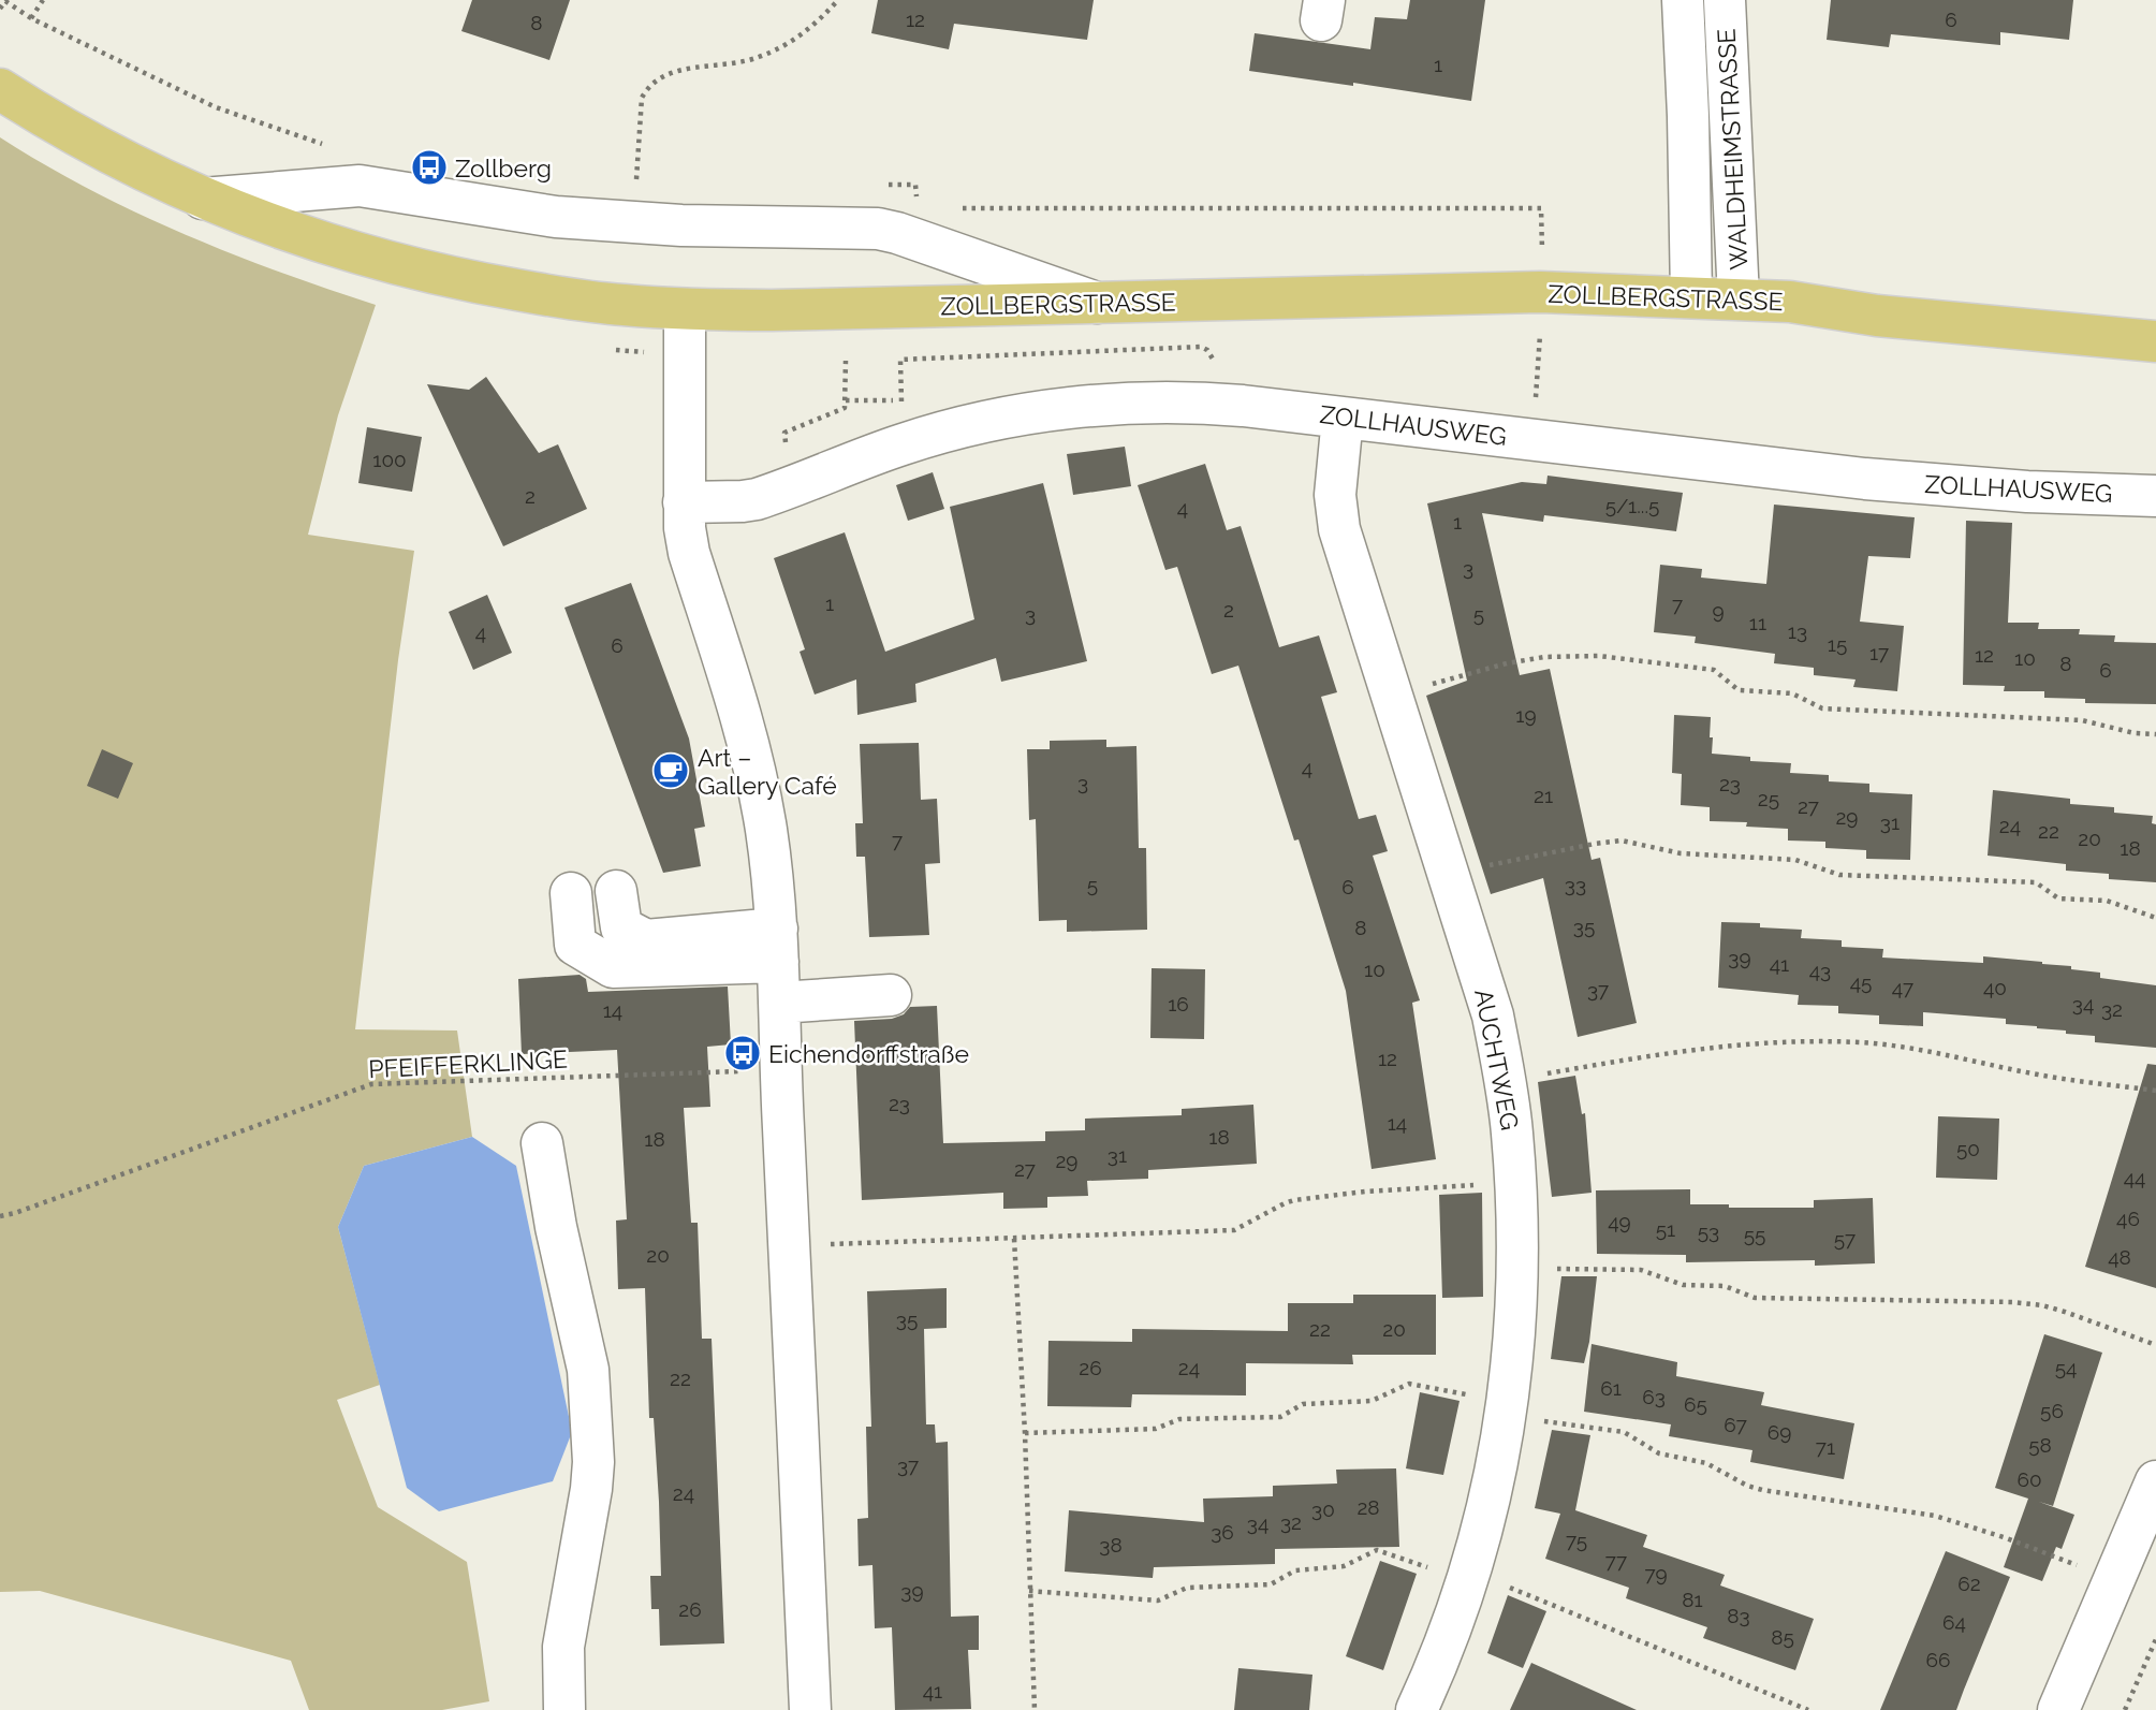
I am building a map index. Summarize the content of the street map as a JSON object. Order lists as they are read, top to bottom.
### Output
{
  "streets": {
    "main road": ["ZOLLBERGSTRASSE"],
    "street": ["WALDHEIMSTRASSE", "ZOLLHAUSWEG", "AUCHTWEG"],
    "path": ["PFEIFFERKLINGE"]
  },
  "crossings": [
    ["WALDHEIMSTRASSE", "ZOLLBERGSTRASSE"],
    ["ZOLLHAUSWEG", "AUCHTWEG"]
  ],
  "places": {
    "bus stop": ["Zollberg", "Eichendorffstraße"],
    "cafe": ["Art – Gallery Café"]
  },
  "house_numbers": [
    "12",
    "6",
    "8",
    "1",
    "100",
    "2",
    "5/1...5",
    "4",
    "1",
    "3",
    "1",
    "7",
    "2",
    "9",
    "3",
    "5",
    "11",
    "13",
    "4",
    "15",
    "6",
    "17",
    "12",
    "10",
    "8",
    "6",
    "19",
    "4",
    "3",
    "23",
    "21",
    "25",
    "27",
    "29",
    "31",
    "24",
    "22",
    "20",
    "7",
    "18",
    "5",
    "33",
    "6",
    "35",
    "8",
    "39",
    "41",
    "10",
    "43",
    "45",
    "47",
    "40",
    "37",
    "16",
    "34",
    "32",
    "14",
    "12",
    "23",
    "14",
    "18",
    "18",
    "50",
    "31",
    "29",
    "27",
    "44",
    "46",
    "49",
    "51",
    "53",
    "55",
    "57",
    "20",
    "48",
    "35",
    "22",
    "20",
    "26",
    "24",
    "54",
    "22",
    "61",
    "63",
    "65",
    "56",
    "67",
    "69",
    "58",
    "71",
    "37",
    "60",
    "24",
    "28",
    "30",
    "32",
    "34",
    "36",
    "75",
    "38",
    "77",
    "79",
    "62",
    "39",
    "81",
    "26",
    "83",
    "64",
    "85",
    "66",
    "41"
  ]
}
